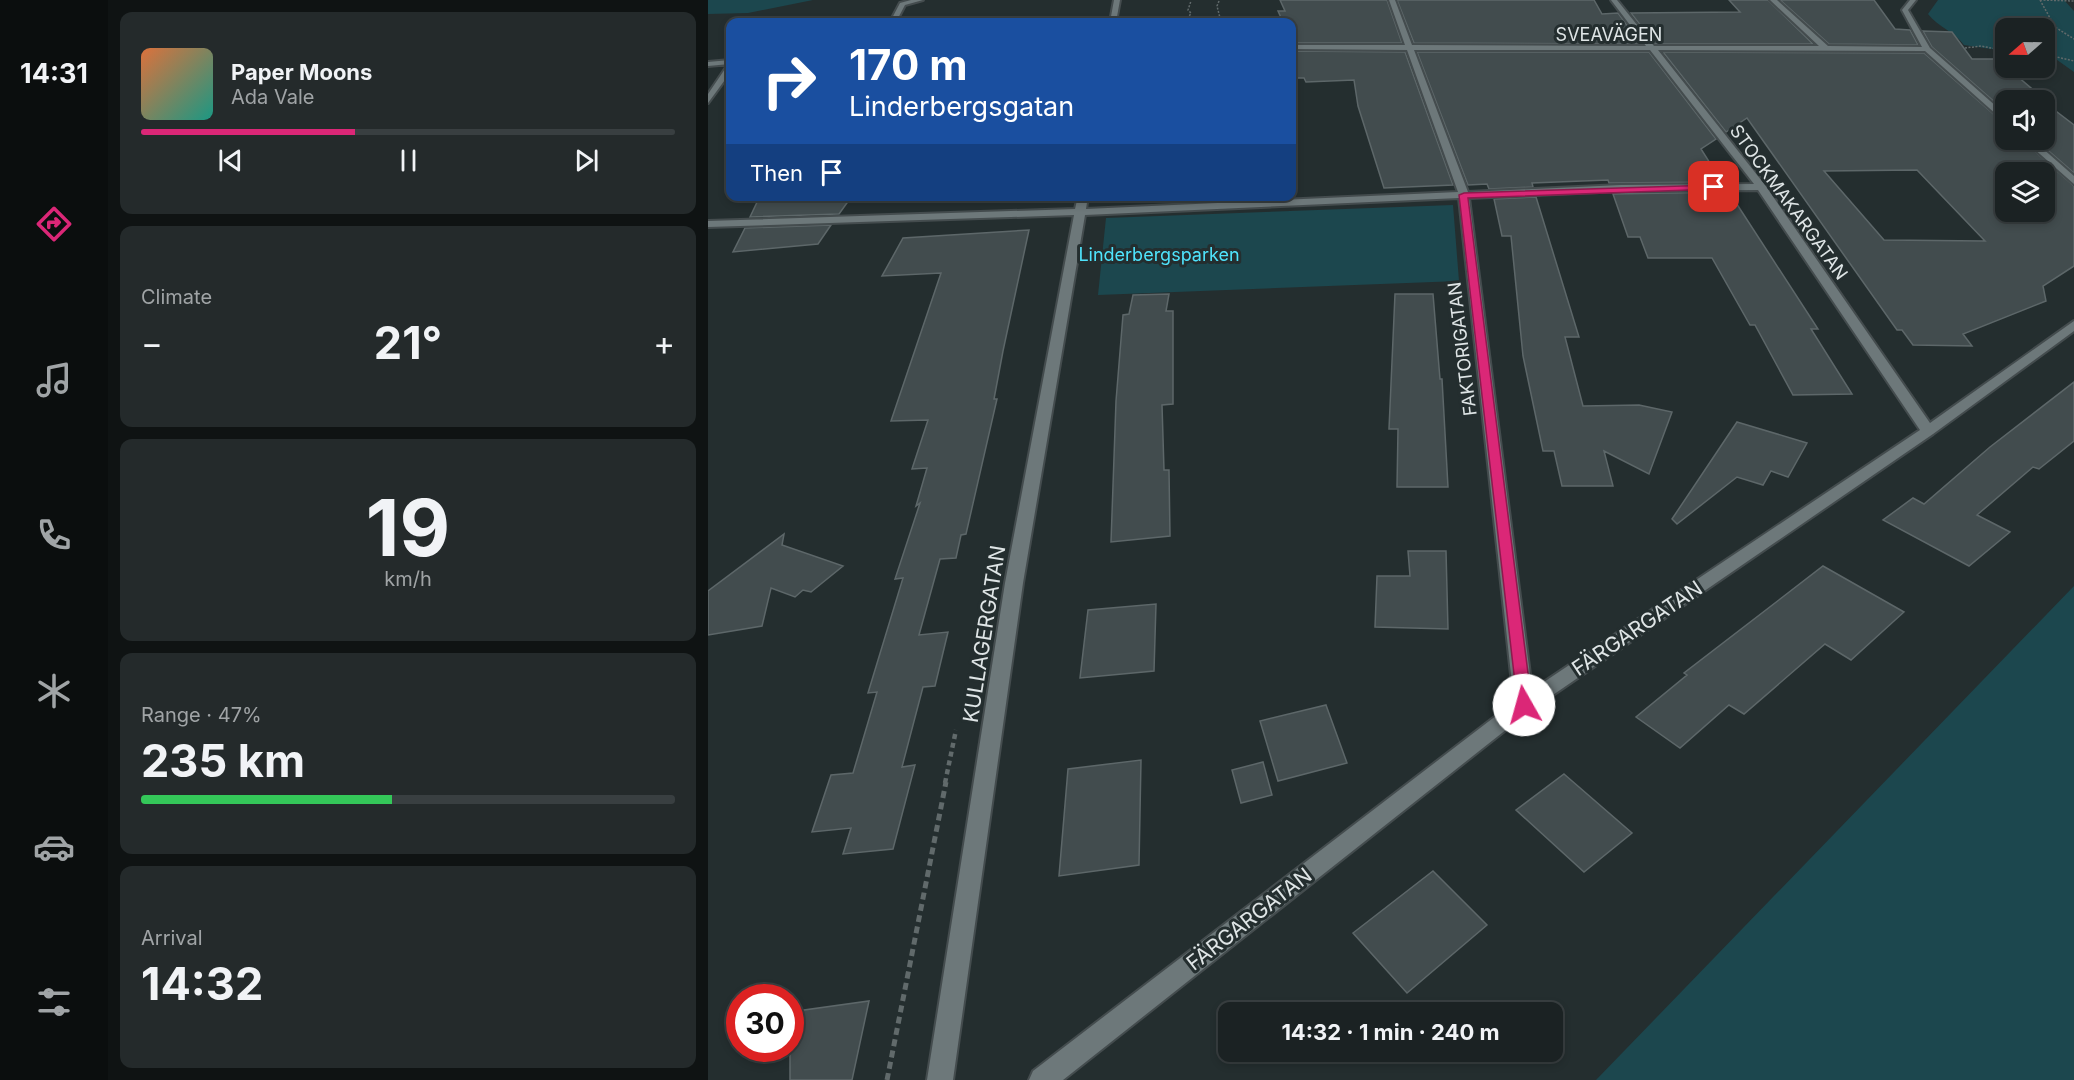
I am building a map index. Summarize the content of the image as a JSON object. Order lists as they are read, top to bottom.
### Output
{
  "streets": {
    "street": [
      "SVEAVÄGEN",
      "STOCKMAKARGATAN",
      "FAKTORIGATAN",
      "FÄRGARGATAN",
      "KULLAGERGATAN"
    ]
  },
  "crossings": [
    ["SVEAVÄGEN", "STOCKMAKARGATAN"],
    ["SVEAVÄGEN", "FAKTORIGATAN"],
    ["STOCKMAKARGATAN", "FÄRGARGATAN"],
    ["FAKTORIGATAN", "FÄRGARGATAN"]
  ],
  "parks": ["Linderbergsparken"],
  "north": "left",
  "page": {
    "tabs": "14:31",
    "turn": ["170 m", "Linderbergsgatan"],
    "song": ["Paper Moons", "Ada Vale"],
    "then": "Then",
    "tile": [
      "Climate",
      ["19", "km/h"],
      ["Range · 47%", "235 km"],
      ["Arrival", "14:32"]
    ],
    "heat": ["−", "21°", "+"],
    "limit": "30",
    "trip": "14:32 · 1 min · 240 m"
  }
}
